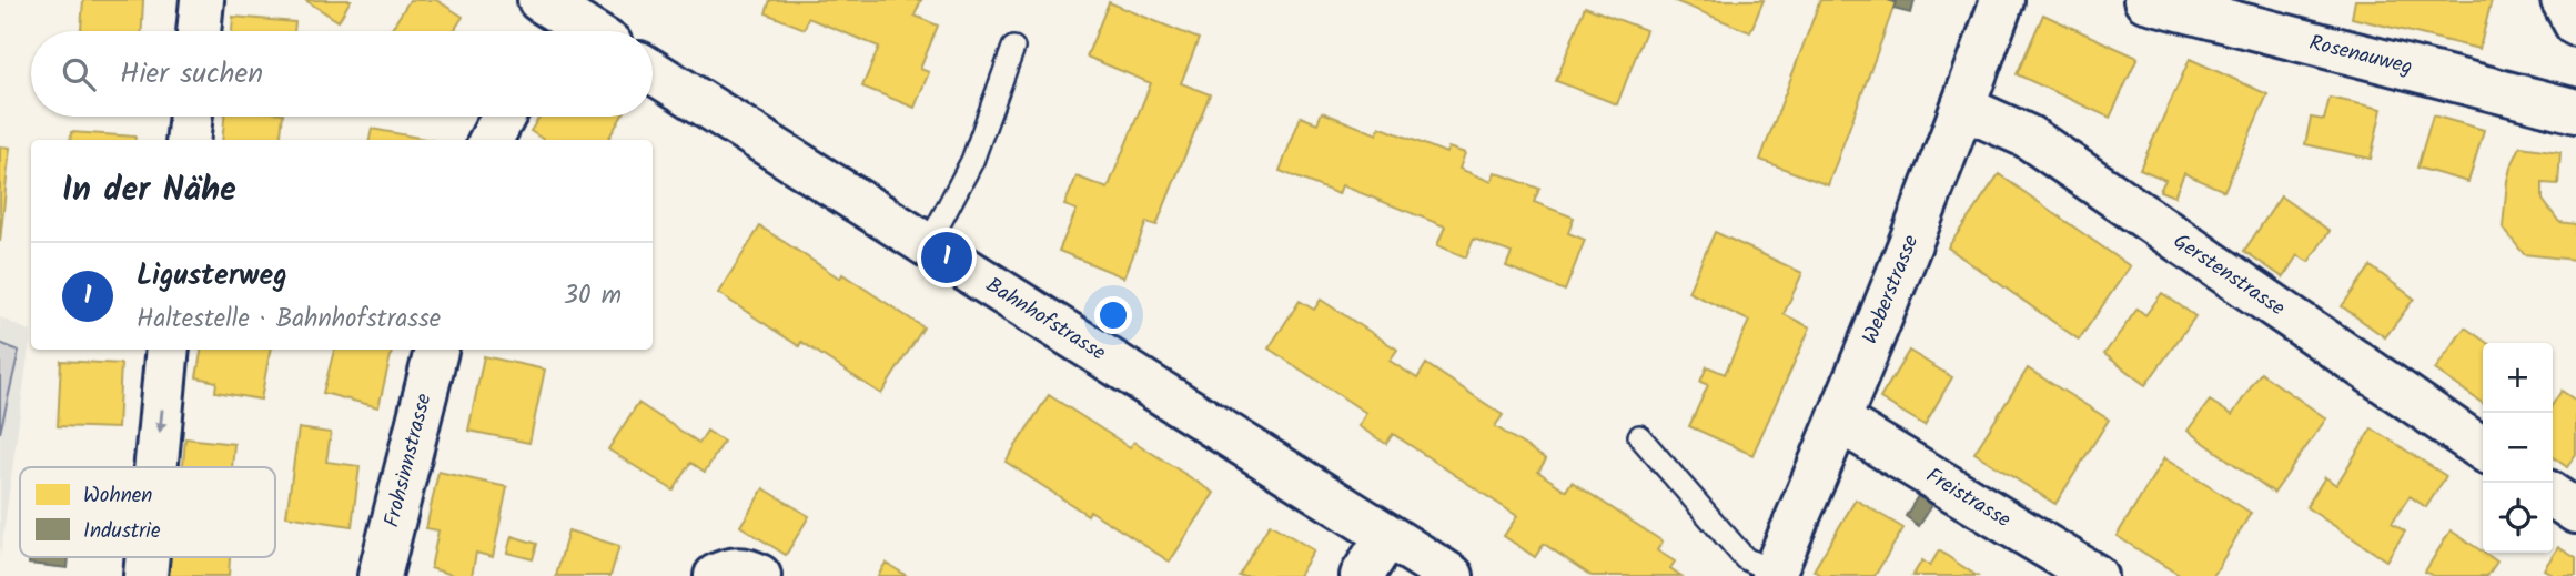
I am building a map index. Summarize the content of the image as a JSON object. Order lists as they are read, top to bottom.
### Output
{
  "streets": {
    "street": [
      "Rosenauweg",
      "Gerstenstrasse",
      "Weberstrasse",
      "Bahnhofstrasse",
      "Frohsinnstrasse",
      "Freistrasse"
    ]
  },
  "crossings": [
    ["Gerstenstrasse", "Weberstrasse"],
    ["Weberstrasse", "Freistrasse"]
  ],
  "legend": ["Wohnen", "Industrie"],
  "page": {
    "search": "Hier suchen",
    "heading": "In der Nähe",
    "pins": "1",
    "list": [
      {
        "mark": "1",
        "name": "Ligusterweg",
        "note": "Haltestelle · Bahnhofstrasse",
        "value": "30 m"
      }
    ],
    "map_buttons": ["+", "−"]
  }
}
